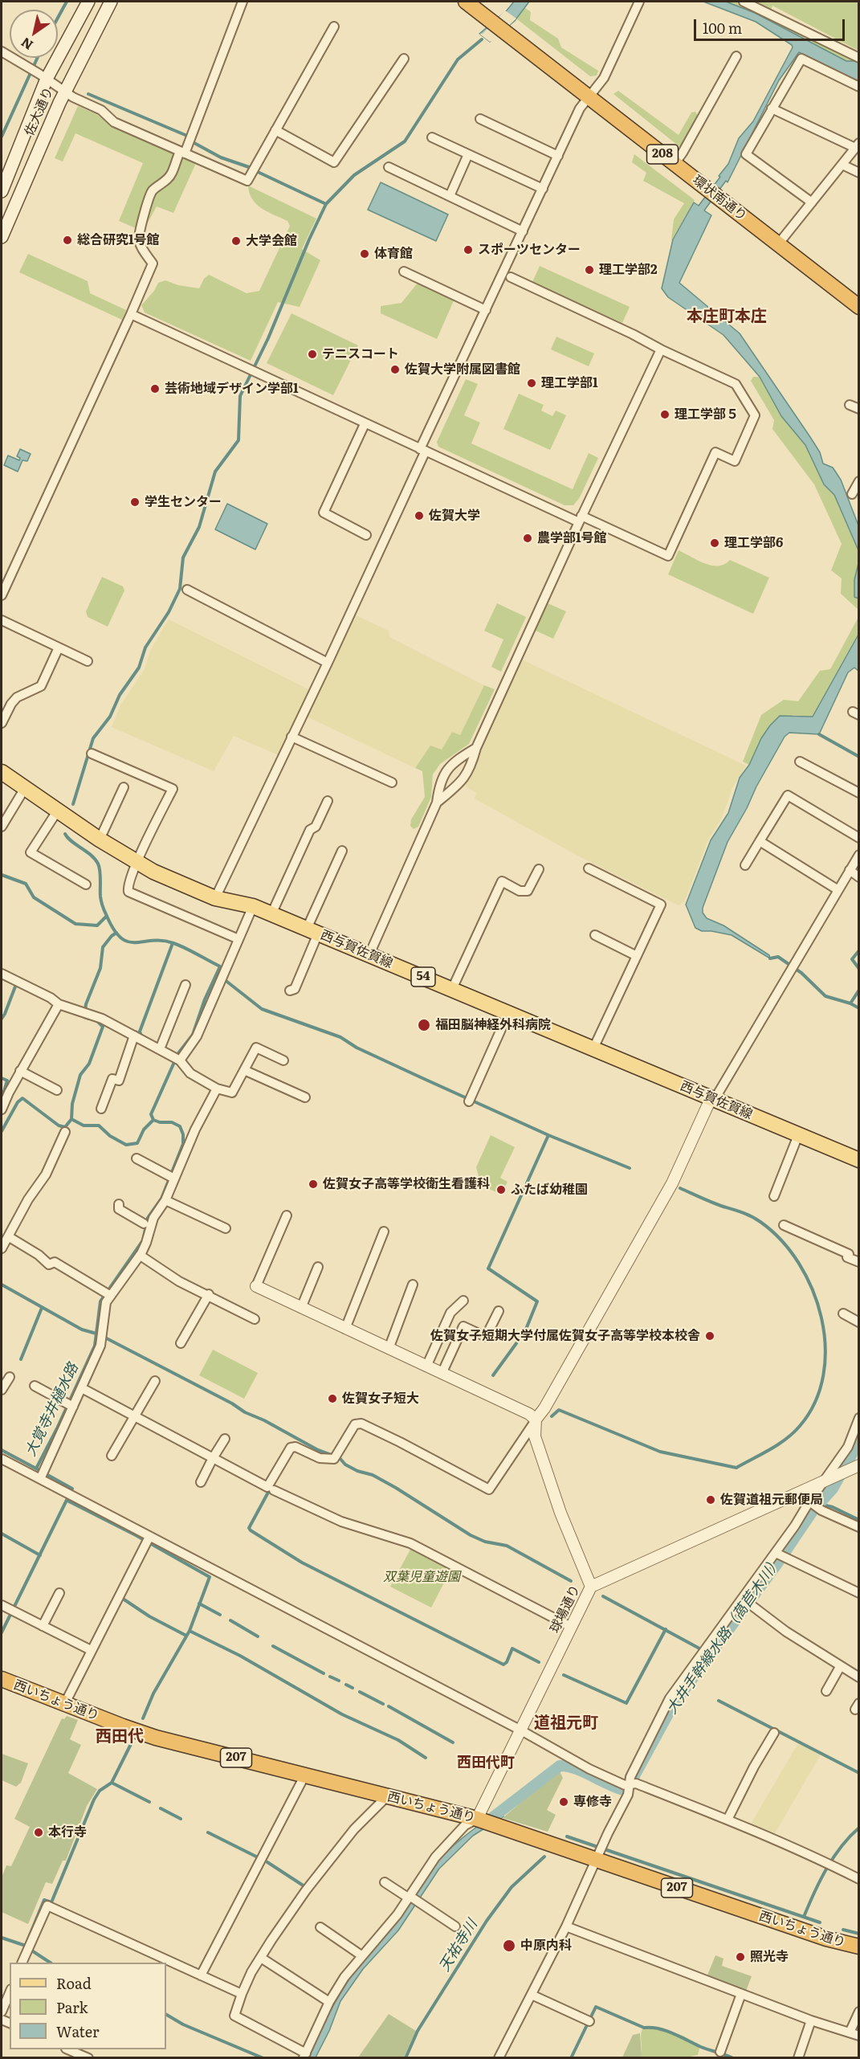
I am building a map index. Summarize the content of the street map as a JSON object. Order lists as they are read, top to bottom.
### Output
{
  "streets": {
    "highway": [
      "208",
      "環状南通り",
      "西いちょう通り",
      "207"
    ],
    "main road": ["佐大通り", "西与賀佐賀線", "54"],
    "street": ["球場通り"]
  },
  "crossings": [
    ["球場通り", "西いちょう通り"]
  ],
  "districts": [
    "本庄町本庄",
    "道祖元町",
    "西田代",
    "西田代町"
  ],
  "water": ["大覚寺井樋水路", "大井手幹線水路（萵苣木川）", "天祐寺川"],
  "parks": ["双葉児童遊園"],
  "places": [
    "総合研究1号館",
    "大学会館",
    "スポーツセンター",
    "体育館",
    "理工学部2",
    "テニスコート",
    "佐賀大学附属図書館",
    "理工学部1",
    "芸術地域デザイン学部1",
    "理工学部５",
    "学生センター",
    "佐賀大学",
    "農学部1号館",
    "理工学部6",
    "福田脳神経外科病院",
    "佐賀女子高等学校衛生看護科",
    "ふたば幼稚園",
    "佐賀女子短期大学付属佐賀女子高等学校本校舎",
    "佐賀女子短大",
    "佐賀道祖元郵便局",
    "専修寺",
    "本行寺",
    "中原内科",
    "照光寺"
  ],
  "legend": ["Road", "Park", "Water"],
  "scale_bar": "100 m",
  "north": "bottom left"
}
